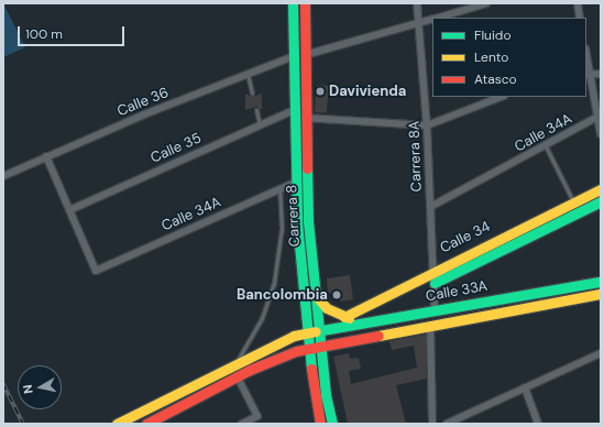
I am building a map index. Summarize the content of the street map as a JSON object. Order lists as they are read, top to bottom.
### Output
{
  "streets": {
    "main road": ["Carrera 8", "Calle 34", "Calle 33A"],
    "street": [
      "Calle 36",
      "Calle 34A",
      "Calle 35",
      "Carrera 8A"
    ]
  },
  "crossings": [
    ["Calle 36", "Carrera 8"],
    ["Calle 34A", "Calle 35"],
    ["Calle 34A", "Carrera 8A"],
    ["Calle 34A", "Carrera 8"],
    ["Calle 35", "Carrera 8"],
    ["Carrera 8A", "Calle 34"],
    ["Carrera 8A", "Calle 33A"],
    ["Carrera 8", "Calle 33A"]
  ],
  "places": ["Davivienda", "Bancolombia"],
  "legend": ["Fluido", "Lento", "Atasco"],
  "scale_bar": "100 m",
  "north": "left"
}
